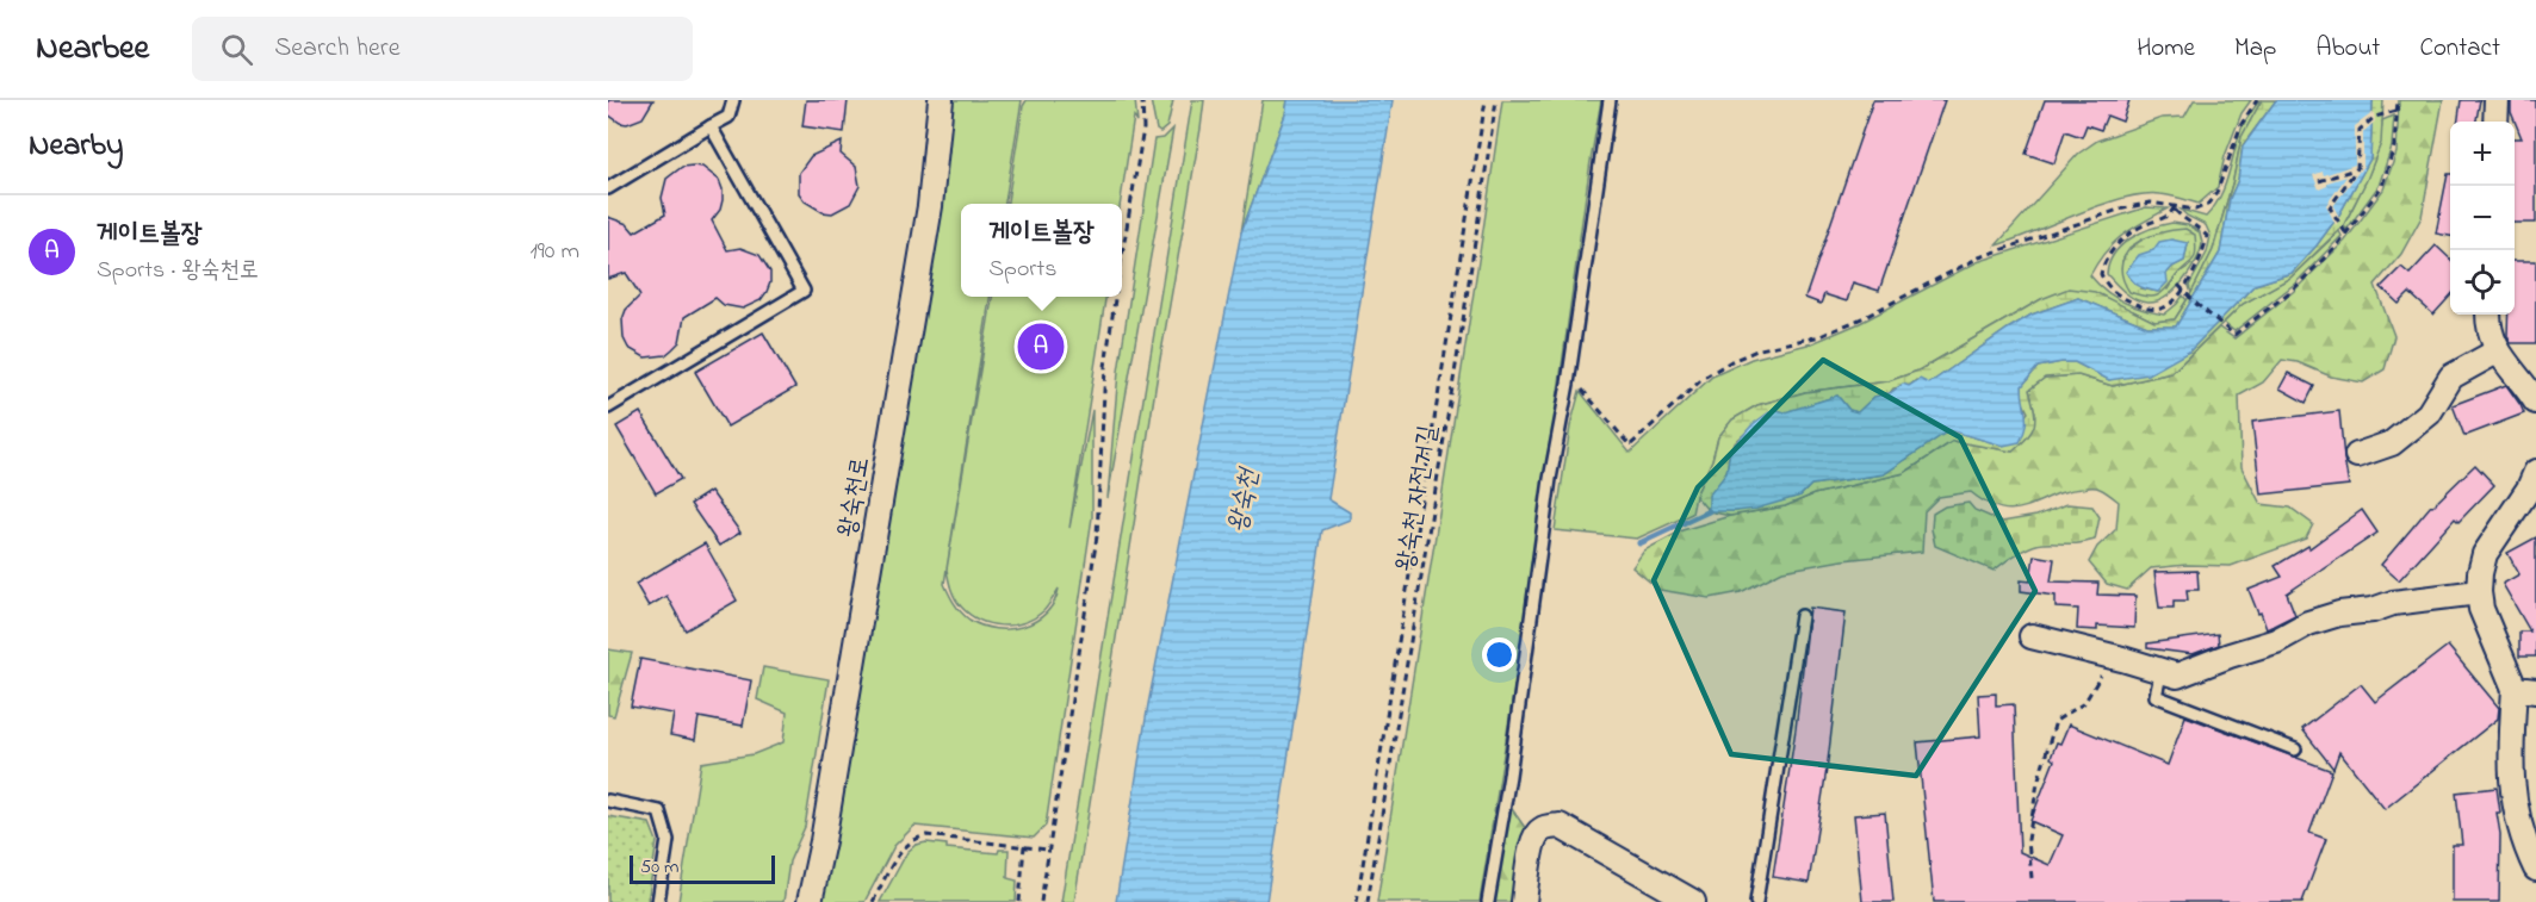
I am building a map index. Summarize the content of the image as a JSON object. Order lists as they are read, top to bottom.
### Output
{
  "streets": {
    "street": ["왕숙천로"],
    "path": ["왕숙천 자전거길"]
  },
  "water": ["왕숙천"],
  "scale_bar": "50 m",
  "page": {
    "header": "Nearbee",
    "search": "Search here",
    "nav": [
      "Home",
      "Map",
      "About",
      "Contact"
    ],
    "heading": "Nearby",
    "map_buttons": ["+", "−"],
    "list": [
      {
        "mark": "A",
        "name": "게이트볼장",
        "note": "Sports · 왕숙천로",
        "value": "190 m"
      }
    ],
    "popup": ["게이트볼장", "Sports"],
    "pins": "A",
    "scale": "50 m"
  }
}
